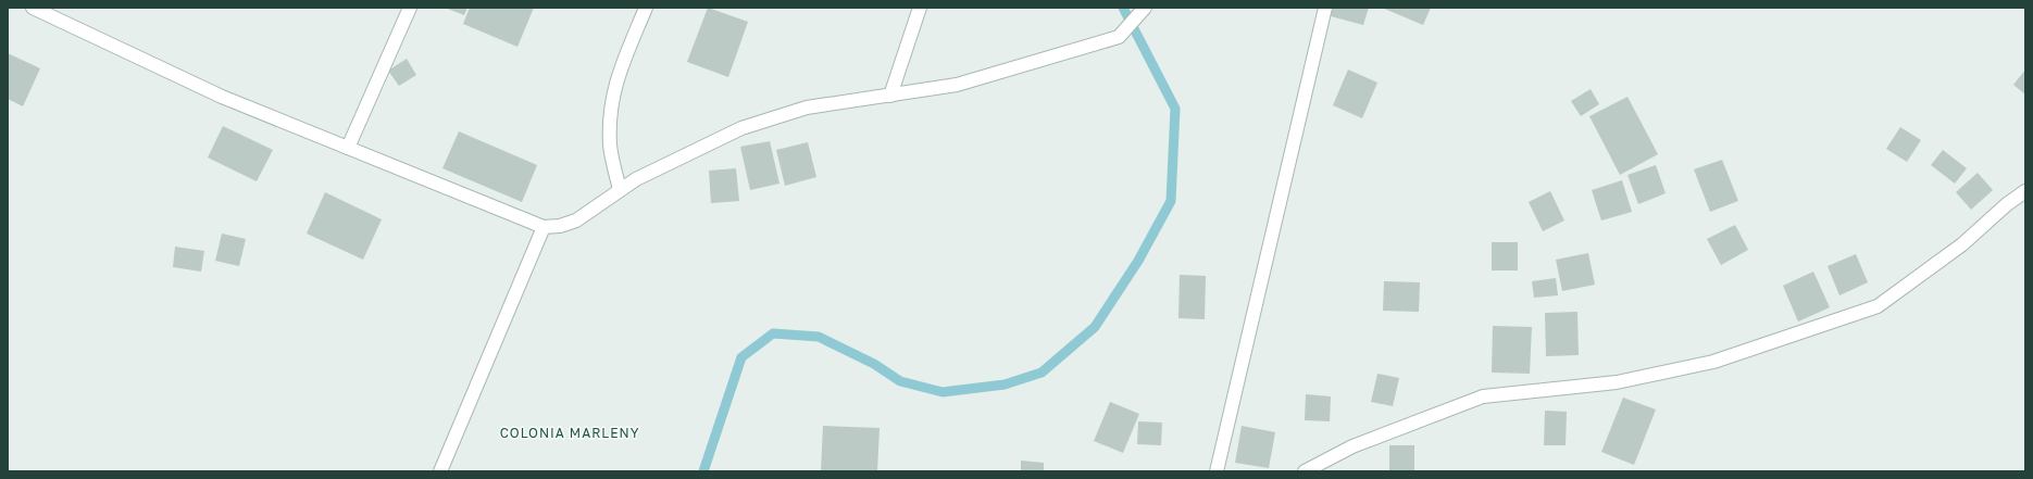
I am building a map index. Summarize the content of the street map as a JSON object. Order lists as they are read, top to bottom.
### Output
{
  "districts": ["COLONIA MARLENY"]
}
